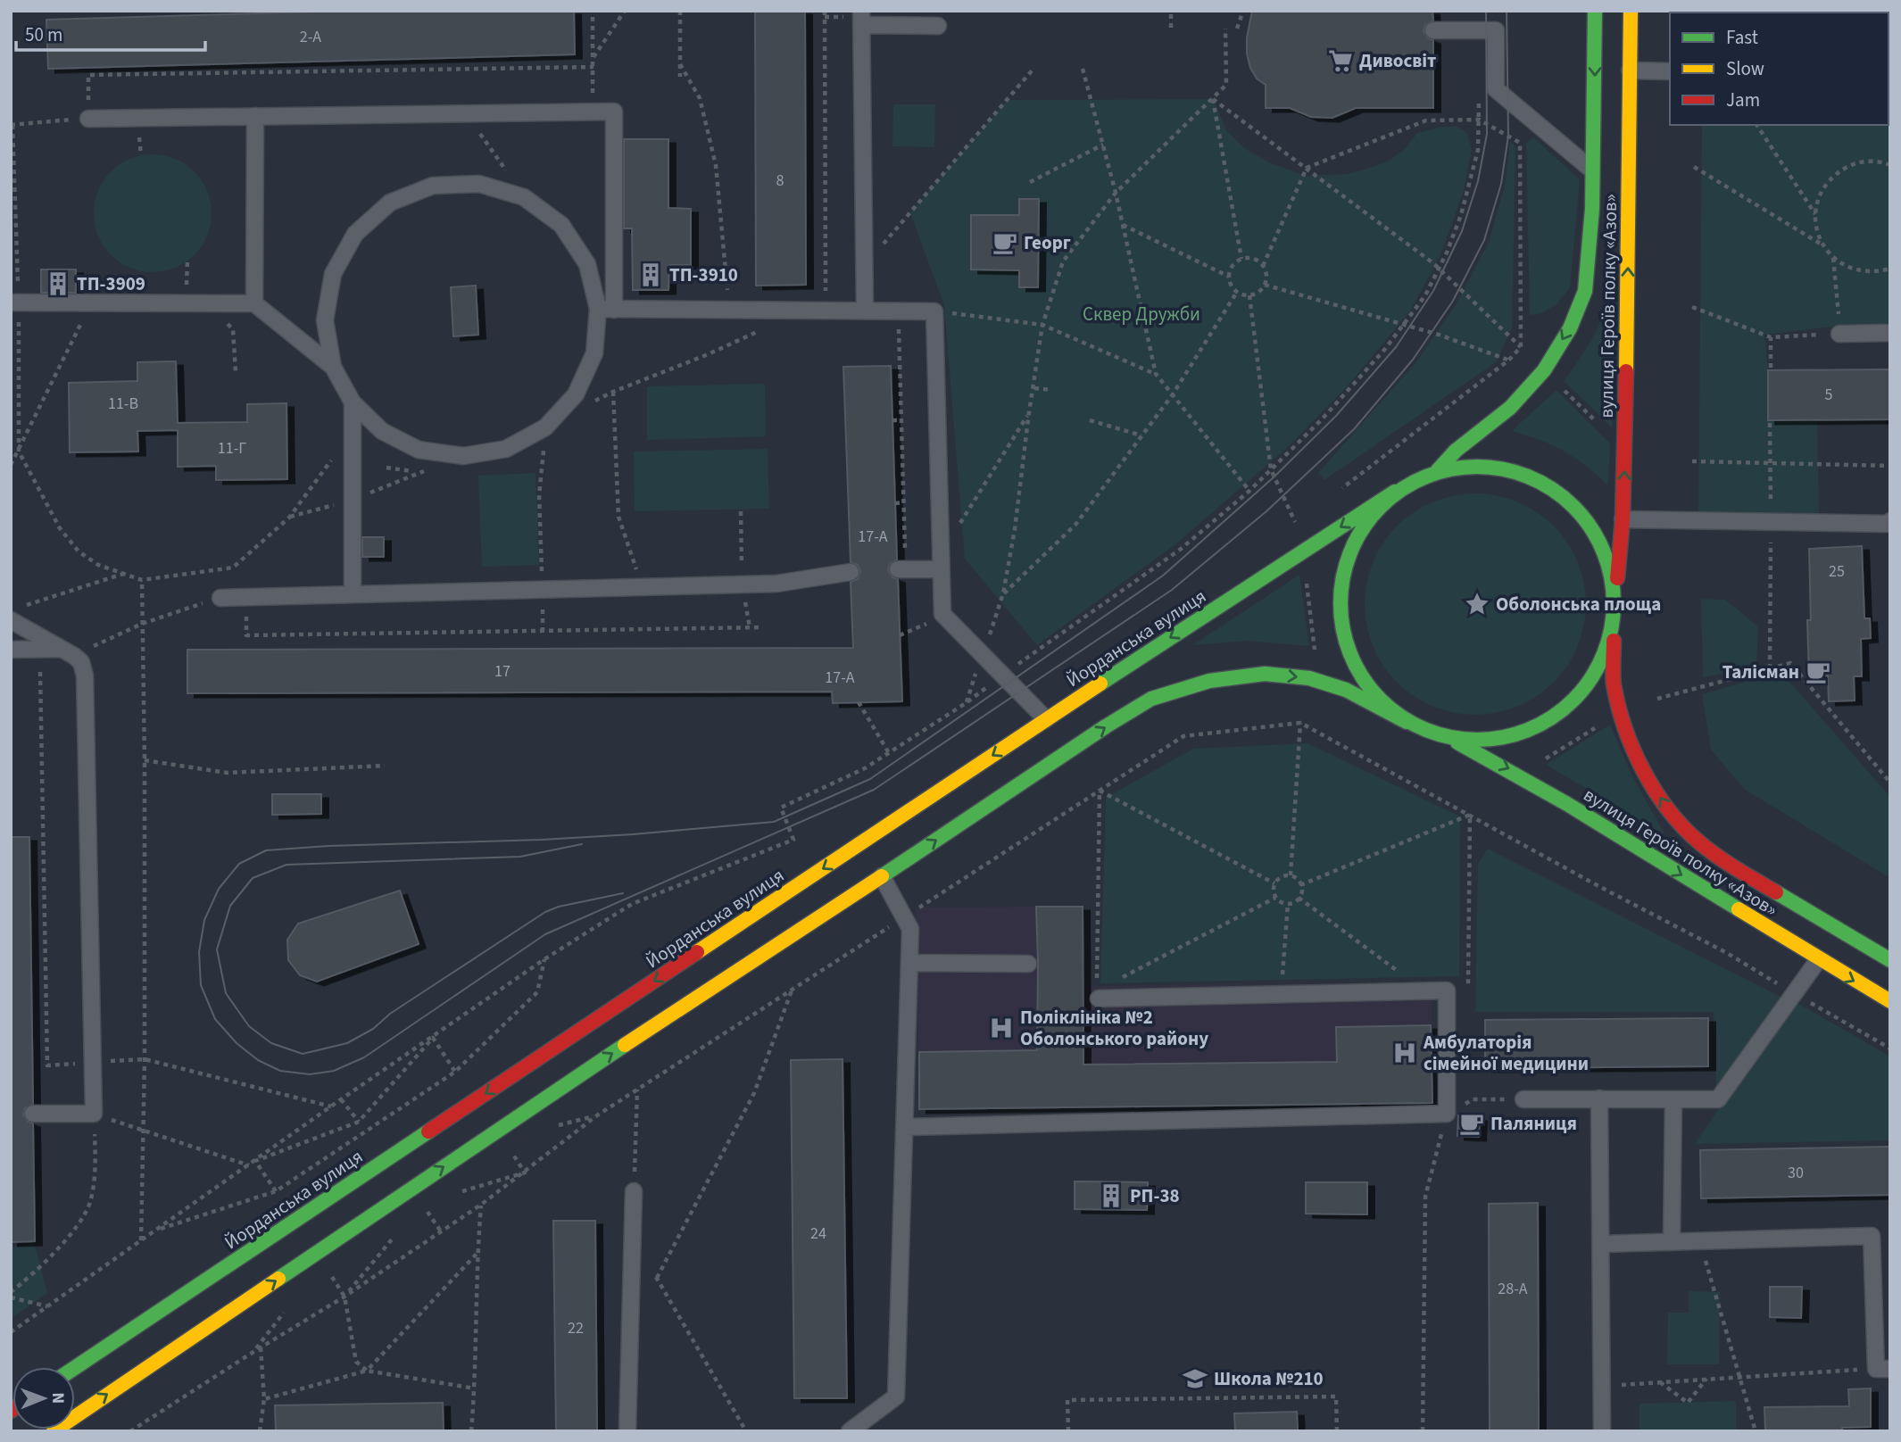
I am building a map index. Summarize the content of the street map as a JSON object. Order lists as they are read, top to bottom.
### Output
{
  "streets": {
    "main road": ["вулиця Героїв полку «Азов»", "Йорданська вулиця"]
  },
  "parks": ["Сквер Дружби"],
  "places": {
    "supermarket": ["Дивосвіт"],
    "cafe": ["Георг", "Талісман", "Паляниця"],
    "building": ["ТП-3910", "ТП-3909", "РП-38"],
    "place": ["Оболонська площа"],
    "hospital": ["Поліклініка №2 Оболонського району", "Амбулаторія сімейної медицини"],
    "school or university": ["Школа №210"]
  },
  "house_numbers": [
    "2-А",
    "8",
    "5",
    "11-В",
    "11-Г",
    "17-А",
    "25",
    "17",
    "17-А",
    "30",
    "24",
    "28-А",
    "22"
  ],
  "legend": ["Fast", "Slow", "Jam"],
  "scale_bar": "50 m",
  "north": "right"
}
